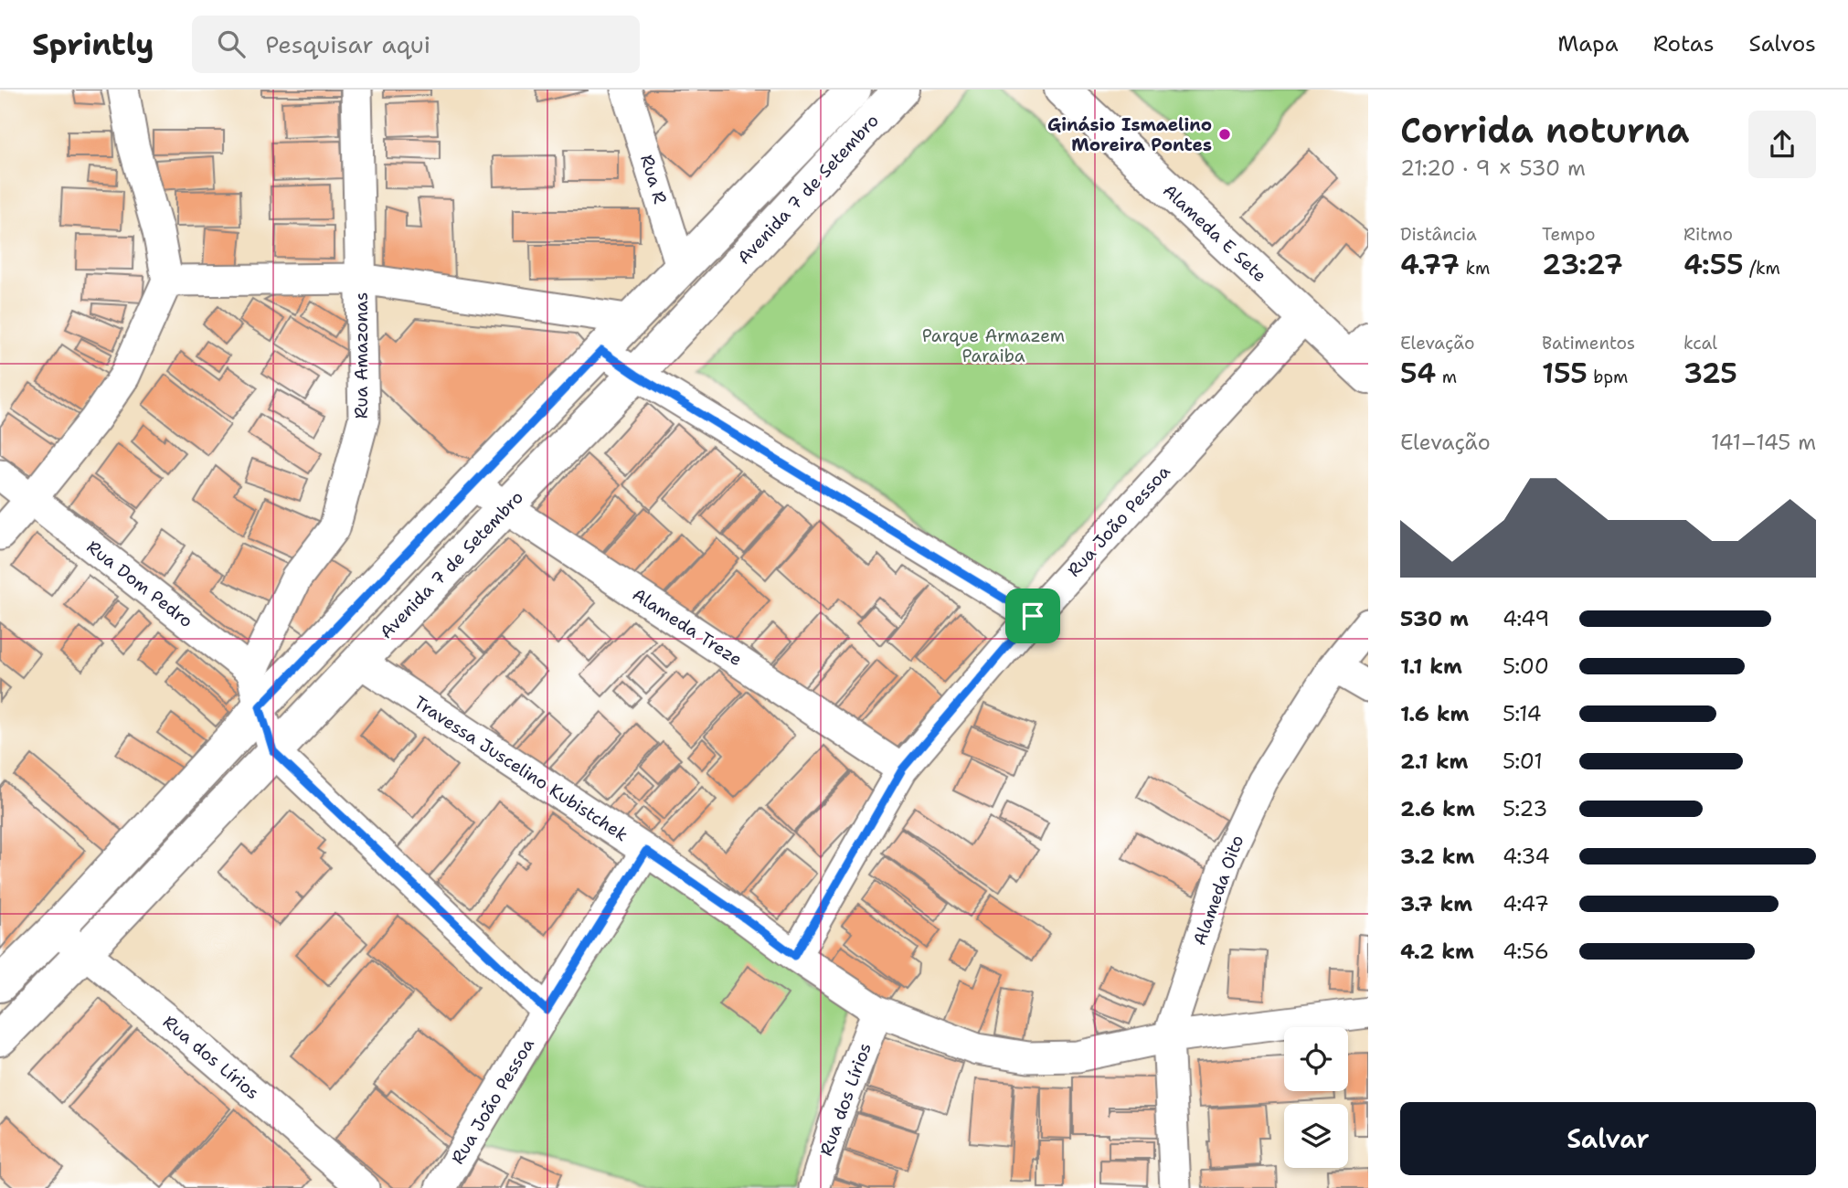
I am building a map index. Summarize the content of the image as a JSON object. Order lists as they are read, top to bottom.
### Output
{
  "streets": {
    "street": [
      "Rua R",
      "Avenida 7 de Setembro",
      "Alameda E Sete",
      "Rua Amazonas",
      "Rua João Pessoa",
      "Rua Dom Pedro",
      "Alameda Treze",
      "Travessa Juscelino Kubistchek",
      "Alameda Oito",
      "Rua dos Lírios"
    ]
  },
  "crossings": [
    ["Avenida 7 de Setembro", "Alameda Treze"],
    ["Avenida 7 de Setembro", "Travessa Juscelino Kubistchek"],
    ["Avenida 7 de Setembro", "Rua dos Lírios"],
    ["Alameda E Sete", "Rua João Pessoa"],
    ["Rua Amazonas", "Rua Dom Pedro"],
    ["Rua João Pessoa", "Alameda Treze"],
    ["Rua João Pessoa", "Travessa Juscelino Kubistchek"],
    ["Travessa Juscelino Kubistchek", "Alameda Oito"],
    ["Travessa Juscelino Kubistchek", "Rua dos Lírios"]
  ],
  "parks": ["Parque Armazem Paraiba"],
  "places": ["Ginásio Ismaelino Moreira Pontes"],
  "page": {
    "header": "Sprintly",
    "search": "Pesquisar aqui",
    "nav": ["Mapa", "Rotas", "Salvos"],
    "heading": ["Corrida noturna", "21:20 · 9 × 530 m"],
    "stats": [
      ["Distância", "4.77 km"],
      ["Tempo", "23:27"],
      ["Ritmo", "4:55 /km"],
      ["Elevação", "54 m"],
      ["Batimentos", "155 bpm"],
      ["kcal", "325"]
    ],
    "chart": ["Elevação", "141–145 m"],
    "list": [
      {
        "name": "530 m",
        "note": "4:49"
      },
      {
        "name": "1.1 km",
        "note": "5:00"
      },
      {
        "name": "1.6 km",
        "note": "5:14"
      },
      {
        "name": "2.1 km",
        "note": "5:01"
      },
      {
        "name": "2.6 km",
        "note": "5:23"
      },
      {
        "name": "3.2 km",
        "note": "4:34"
      },
      {
        "name": "3.7 km",
        "note": "4:47"
      },
      {
        "name": "4.2 km",
        "note": "4:56"
      }
    ],
    "buttons": "Salvar"
  }
}
